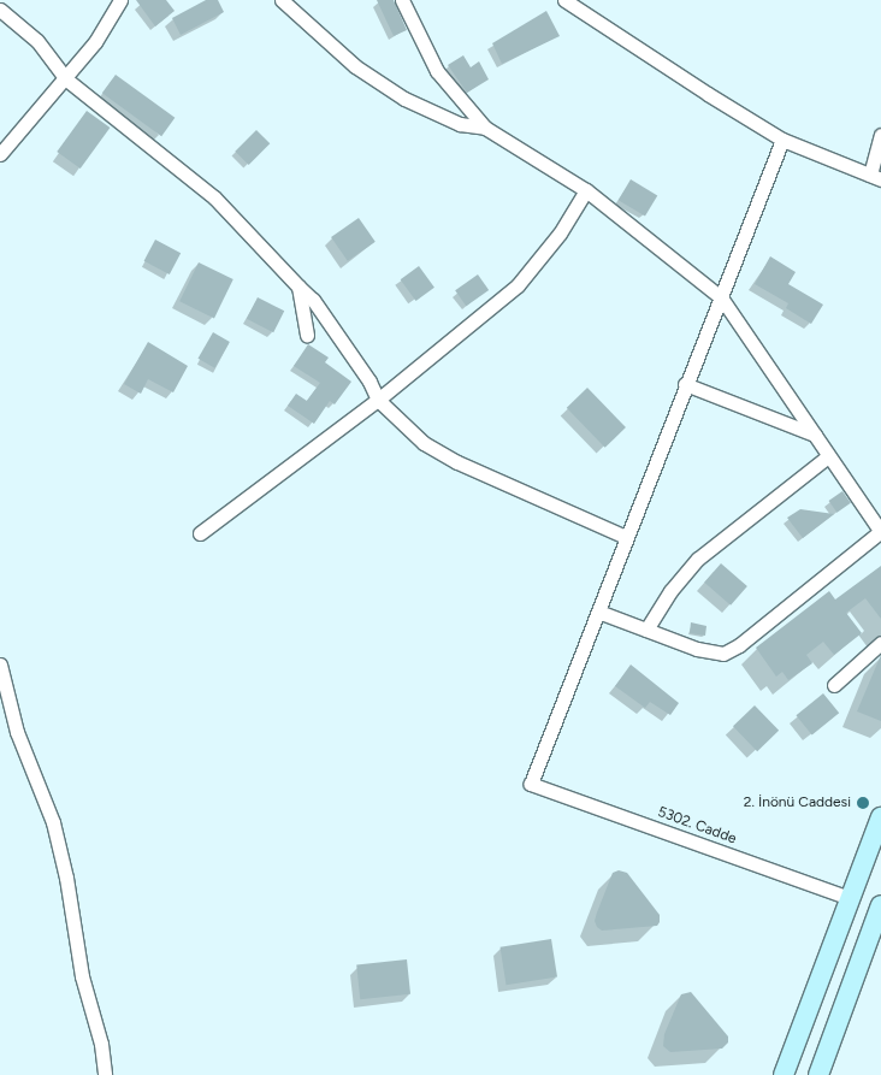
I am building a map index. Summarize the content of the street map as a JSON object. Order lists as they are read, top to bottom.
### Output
{
  "streets": {
    "street": ["5302. Cadde"]
  },
  "places": ["2. İnönü Caddesi"]
}
